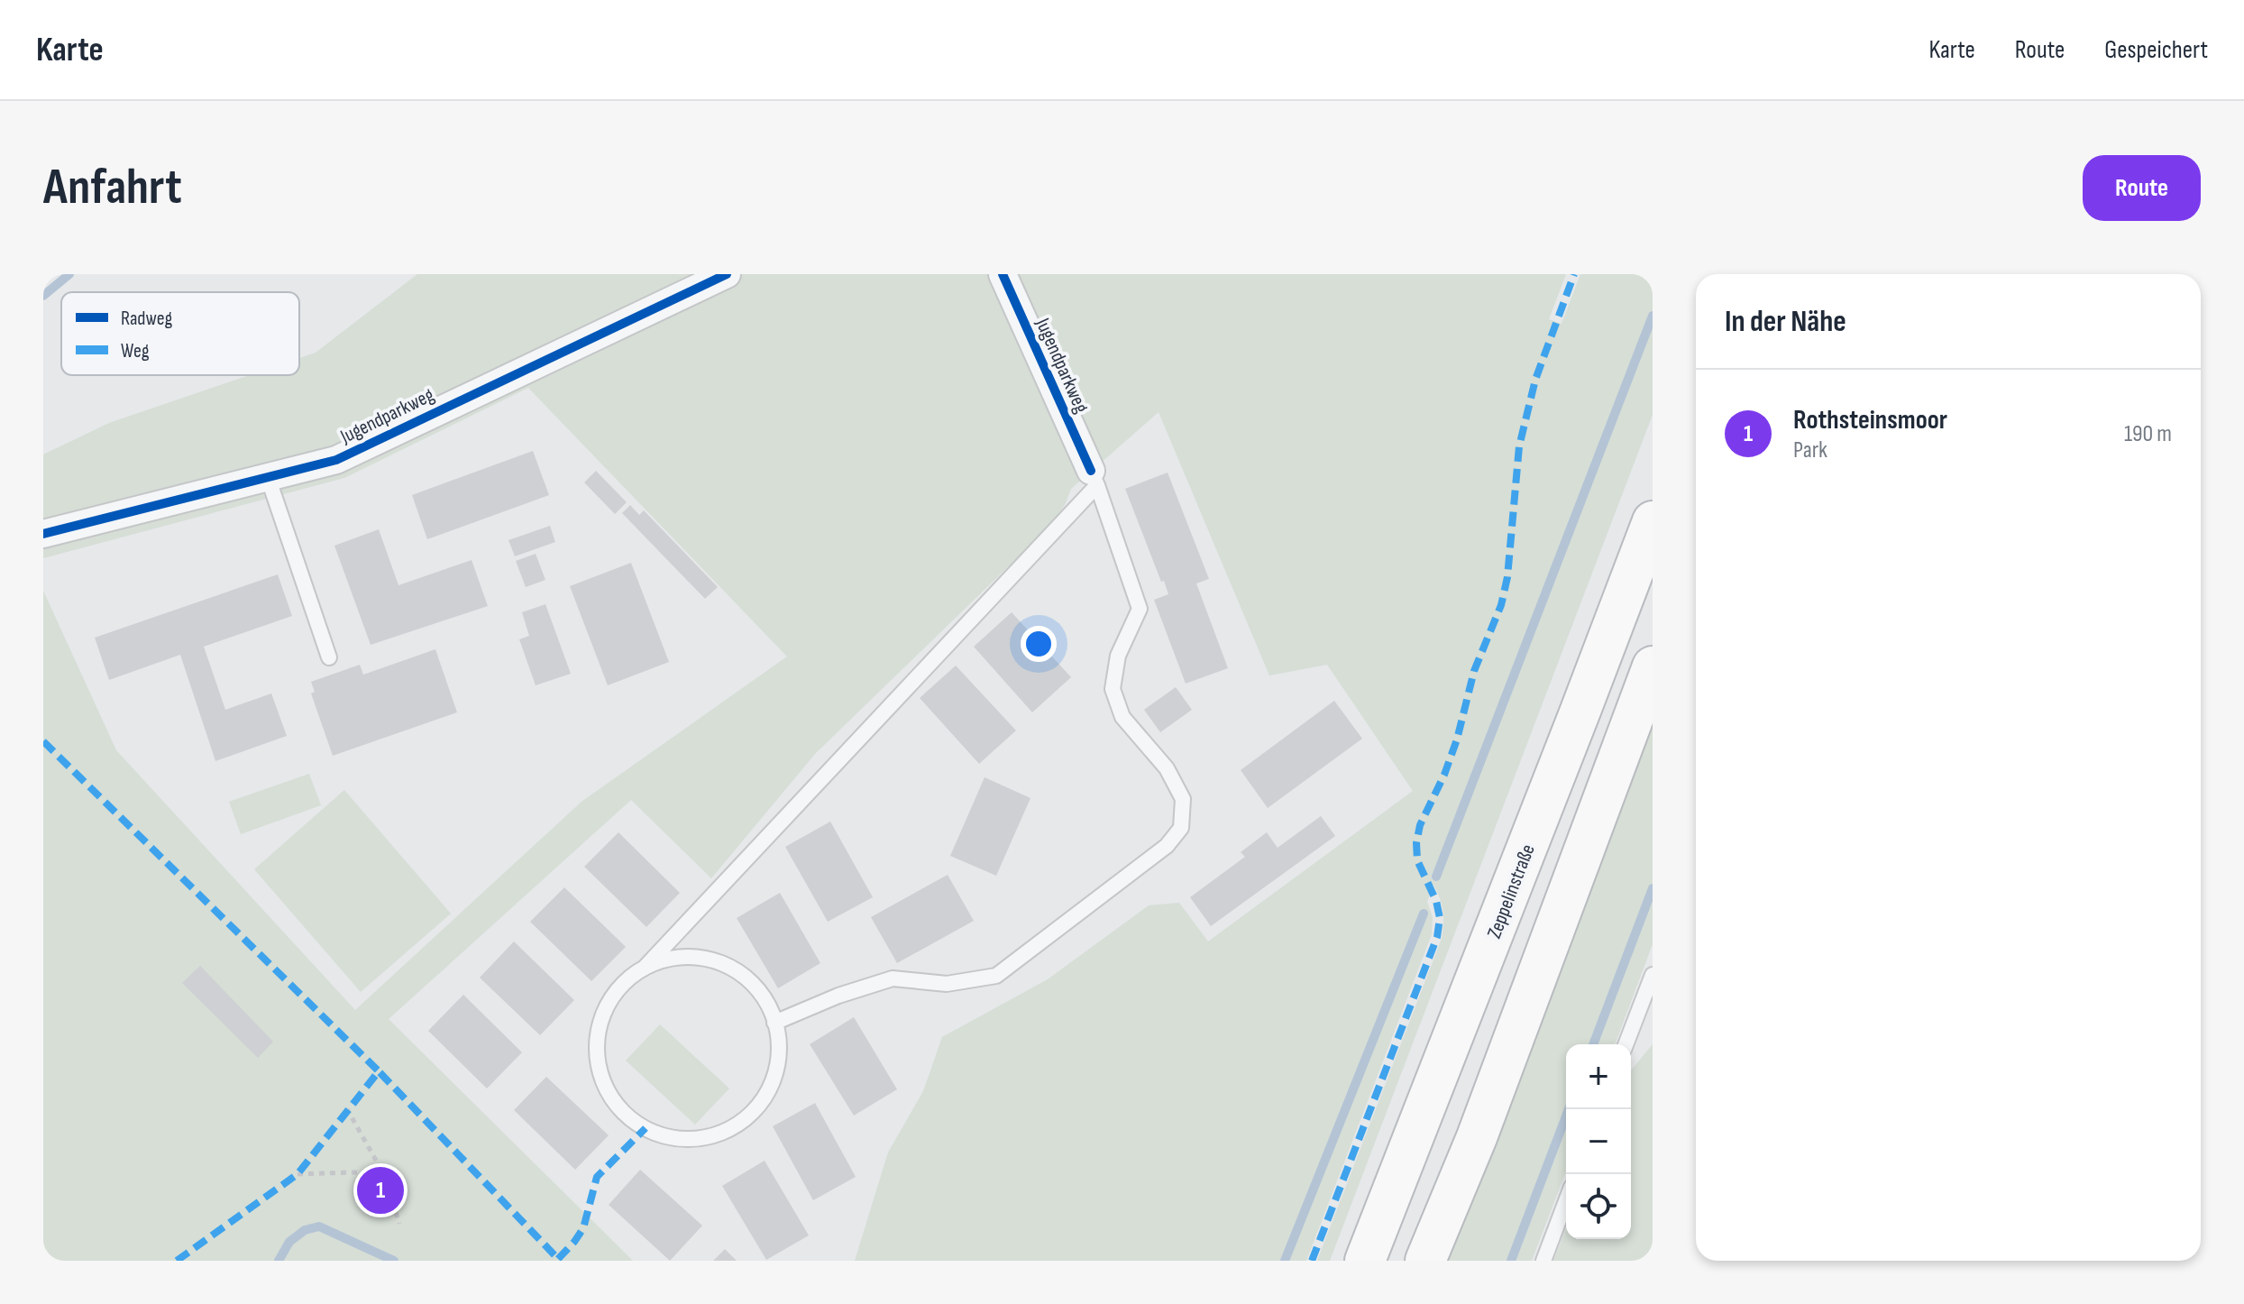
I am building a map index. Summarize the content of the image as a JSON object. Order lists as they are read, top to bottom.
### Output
{
  "streets": {
    "highway": ["Zeppelinstraße"],
    "street": ["Jugendparkweg"]
  },
  "legend": ["Radweg", "Weg"],
  "page": {
    "header": "Karte",
    "nav": ["Karte", "Route", "Gespeichert"],
    "buttons": "Route",
    "title": "Anfahrt",
    "heading": "In der Nähe",
    "list": [
      {
        "mark": "1",
        "name": "Rothsteinsmoor",
        "note": "Park",
        "value": "190 m"
      }
    ],
    "map_buttons": ["+", "−"],
    "pins": "1"
  }
}
